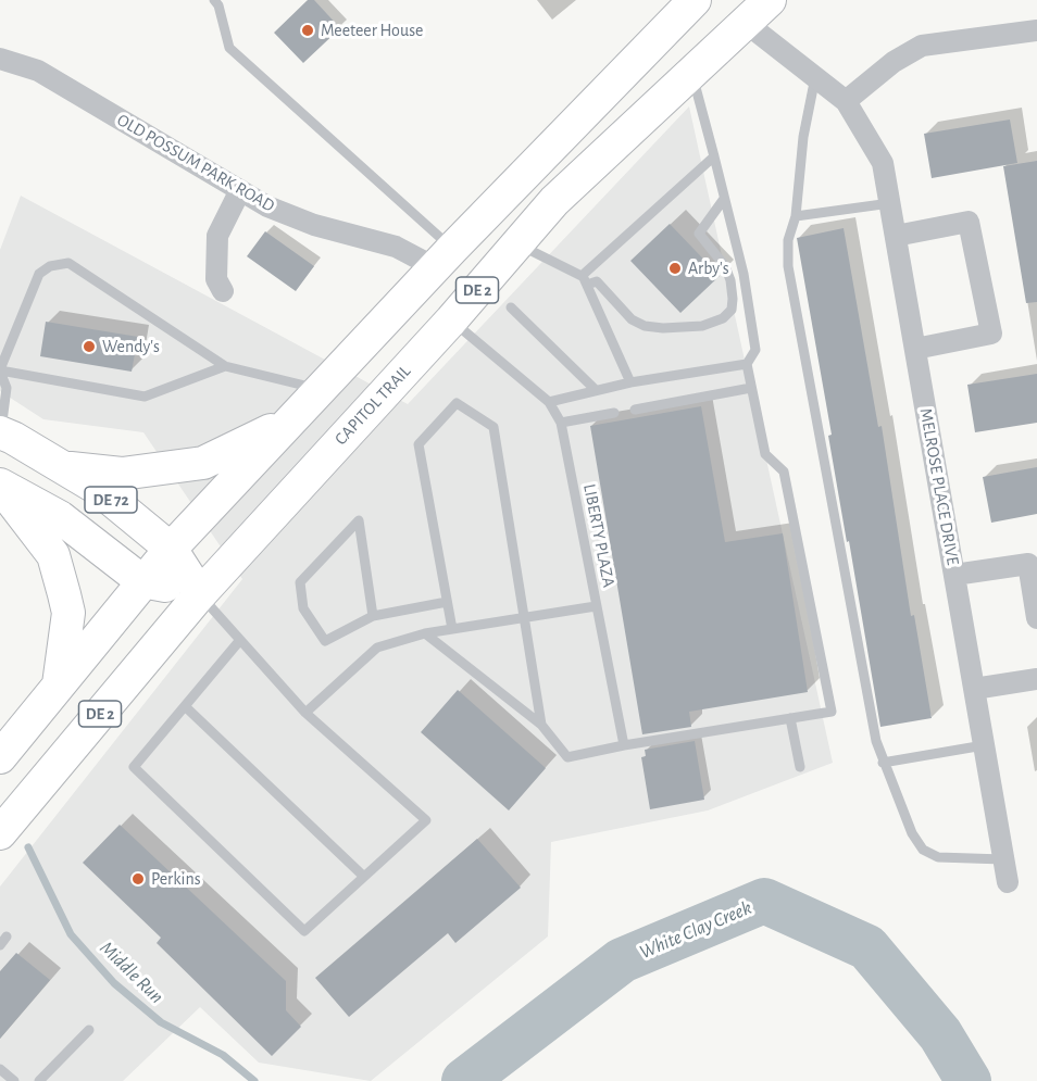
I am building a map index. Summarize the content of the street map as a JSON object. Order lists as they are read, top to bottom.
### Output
{
  "streets": {
    "main road": ["DE 2", "CAPITOL TRAIL", "DE 72"],
    "street": ["OLD POSSUM PARK ROAD", "MELROSE PLACE DRIVE"],
    "lane": ["LIBERTY PLAZA"]
  },
  "crossings": [
    ["OLD POSSUM PARK ROAD", "DE 2"],
    ["DE 2", "DE 72"],
    ["CAPITOL TRAIL", "MELROSE PLACE DRIVE"],
    ["CAPITOL TRAIL", "DE 72"],
    ["CAPITOL TRAIL", "LIBERTY PLAZA"]
  ],
  "water": ["White Clay Creek", "Middle Run"],
  "places": [
    "Meeteer House",
    "Arby's",
    "Wendy's",
    "Perkins"
  ]
}
